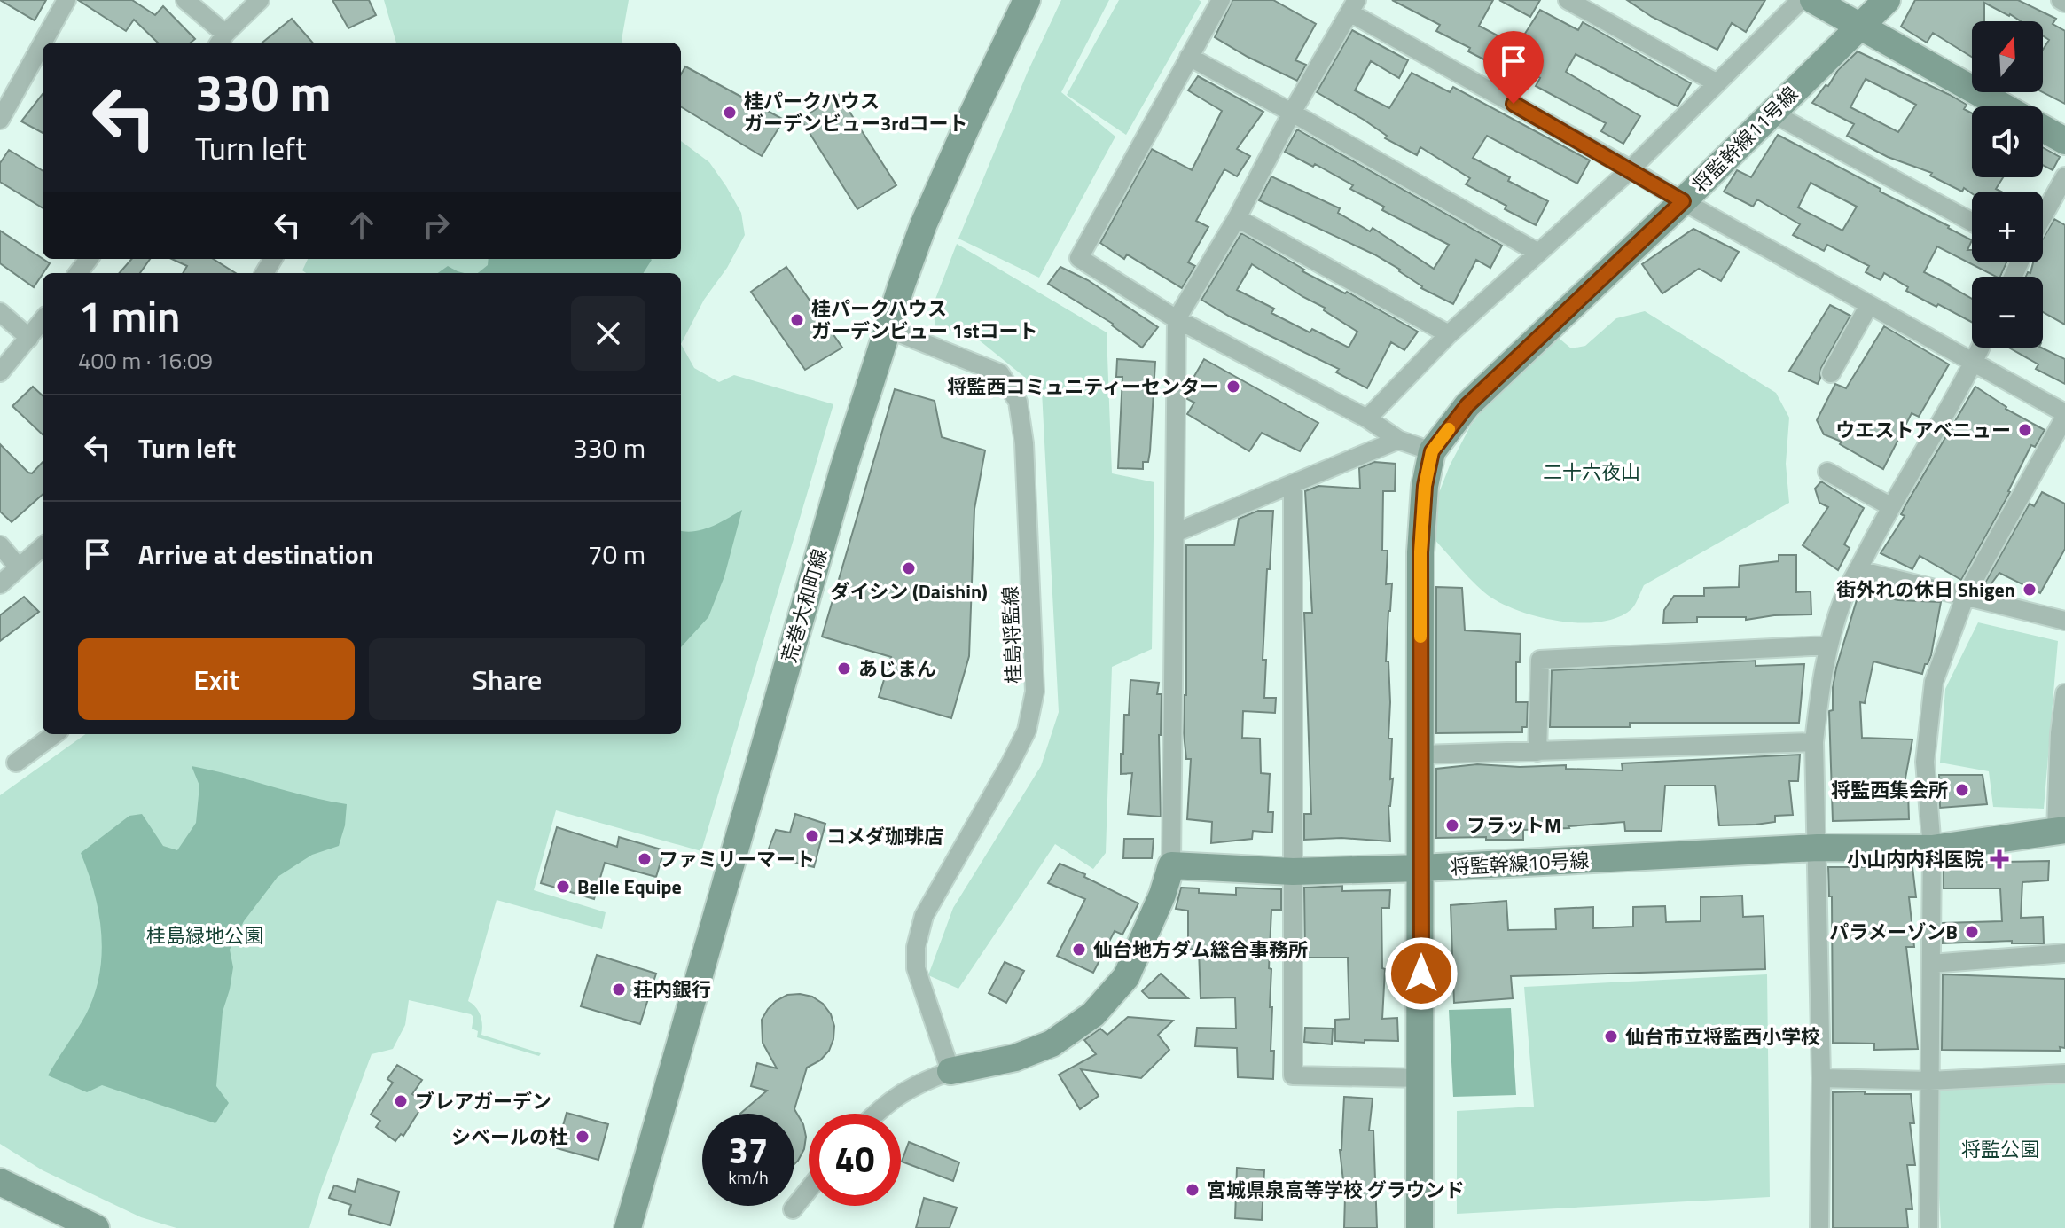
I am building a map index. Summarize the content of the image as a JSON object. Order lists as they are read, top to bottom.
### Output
{
  "streets": {
    "street": [
      "将監幹線11号線",
      "荒巻大和町線",
      "桂島将監線",
      "将監幹線10号線"
    ]
  },
  "crossings": [
    ["将監幹線11号線", "将監幹線10号線"],
    ["荒巻大和町線", "桂島将監線"]
  ],
  "parks": ["二十六夜山", "桂島緑地公園", "将監公園"],
  "places": {
    "other": [
      "桂パークハウス ガーデンビュー3rdコート",
      "桂パークハウス ガーデンビュー 1stコート",
      "将監西コミュニティーセンター",
      "ウエストアベニュー",
      "ダイシン (Daishin)",
      "街外れの休日 Shigen",
      "あじまん",
      "将監西集会所",
      "フラットM",
      "コメダ珈琲店",
      "ファミリーマート",
      "Belle Equipe",
      "パラメーゾンB",
      "仙台地方ダム総合事務所",
      "荘内銀行",
      "仙台市立将監西小学校",
      "ブレアガーデン",
      "シベールの杜",
      "宮城県泉高等学校 グラウンド"
    ],
    "health": ["小山内内科医院"]
  },
  "north": "top",
  "page": {
    "map_buttons": ["+", "−"],
    "turn": ["330 m", "Turn left"],
    "heading": ["1 min", "400 m · 16:09"],
    "list": [
      {
        "name": "Turn left",
        "value": "330 m"
      },
      {
        "name": "Arrive at destination",
        "value": "70 m"
      }
    ],
    "buttons": ["Exit", "Share"],
    "speed": "37 km/h",
    "limit": "40"
  }
}
